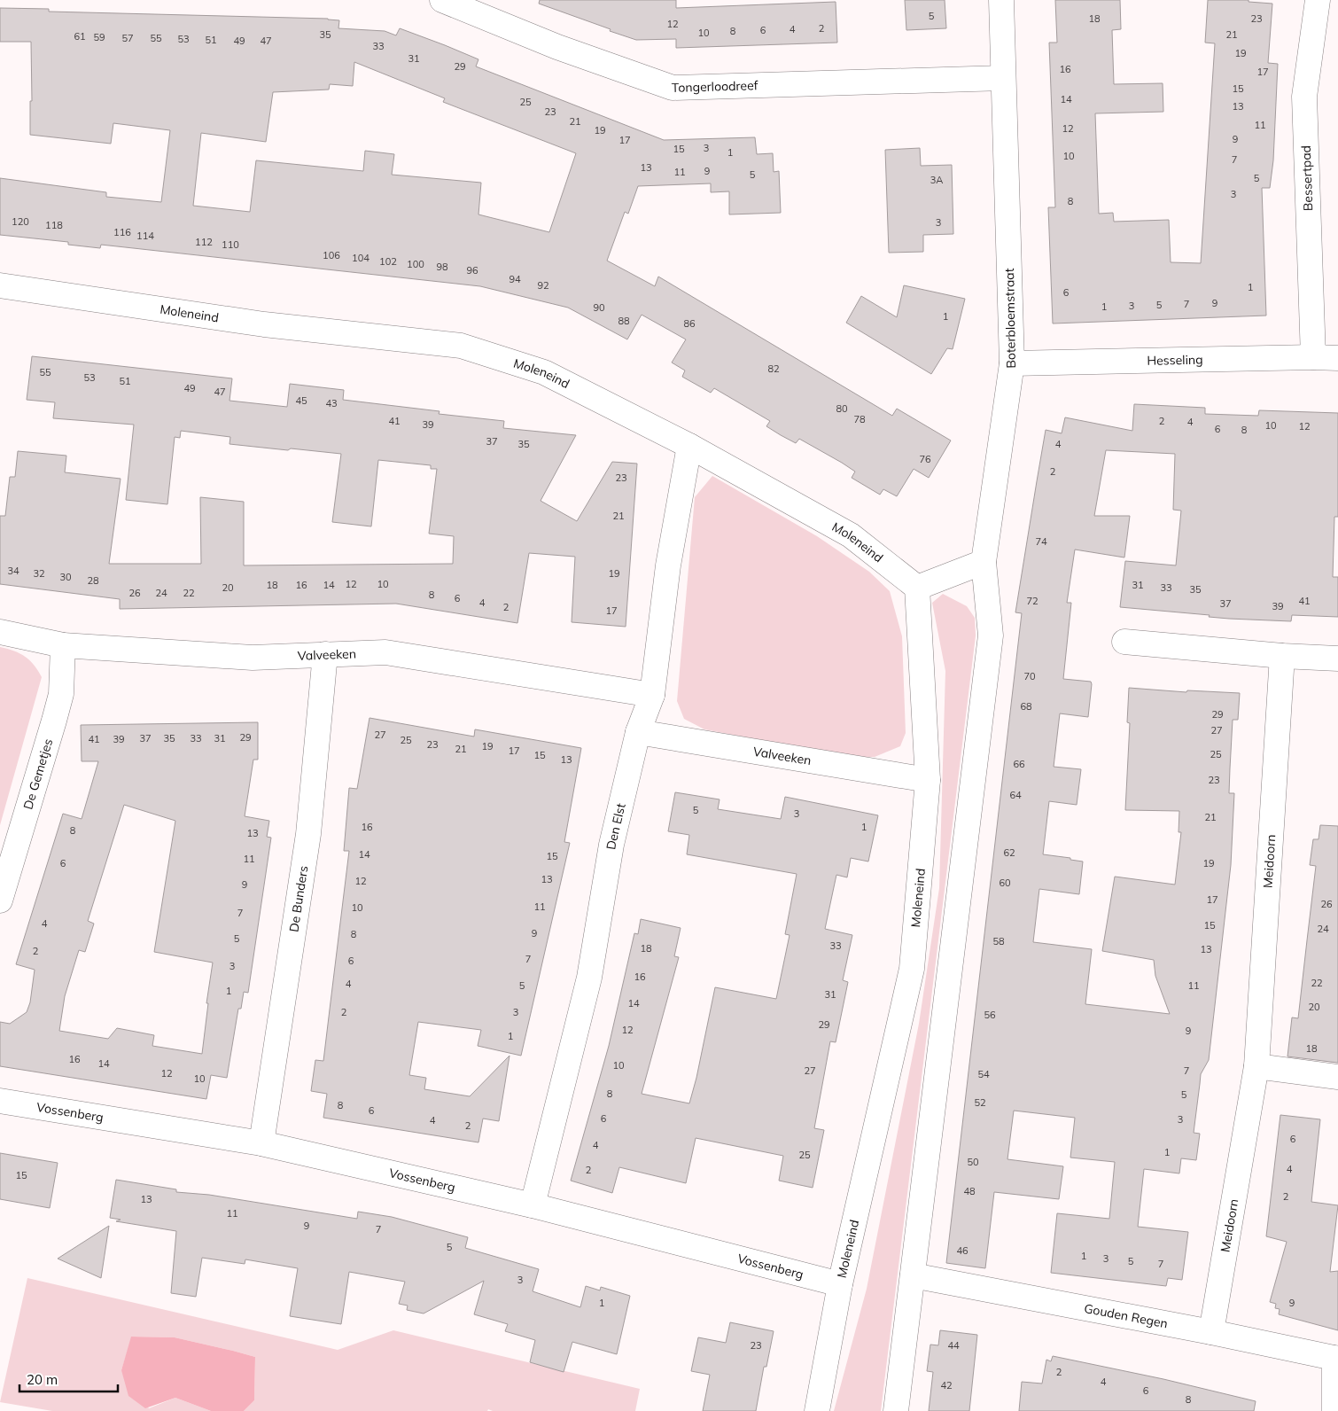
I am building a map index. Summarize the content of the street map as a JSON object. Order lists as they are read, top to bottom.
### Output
{
  "streets": {
    "street": [
      "Tongerloodreef",
      "Bessertpad",
      "Moleneind",
      "Boterbloemstraat",
      "Hesseling",
      "Valveeken",
      "De Gemetjes",
      "Den Elst",
      "Meidoorn",
      "De Bunders",
      "Vossenberg",
      "Gouden Regen"
    ]
  },
  "crossings": [
    ["Tongerloodreef", "Boterbloemstraat"],
    ["Bessertpad", "Hesseling"],
    ["Moleneind", "Valveeken"],
    ["Moleneind", "Den Elst"],
    ["Moleneind", "Vossenberg"],
    ["Boterbloemstraat", "Hesseling"],
    ["Valveeken", "De Gemetjes"],
    ["Valveeken", "Den Elst"],
    ["Valveeken", "De Bunders"],
    ["Den Elst", "Vossenberg"],
    ["Meidoorn", "Gouden Regen"],
    ["De Bunders", "Vossenberg"]
  ],
  "house_numbers": [
    "5",
    "18",
    "23",
    "12",
    "2",
    "4",
    "6",
    "8",
    "10",
    "35",
    "21",
    "61",
    "59",
    "57",
    "55",
    "53",
    "51",
    "49",
    "47",
    "33",
    "19",
    "31",
    "29",
    "16",
    "17",
    "15",
    "14",
    "25",
    "13",
    "23",
    "21",
    "11",
    "12",
    "19",
    "9",
    "17",
    "3",
    "15",
    "1",
    "10",
    "7",
    "13",
    "9",
    "11",
    "5",
    "5",
    "3A",
    "3",
    "8",
    "120",
    "3",
    "118",
    "116",
    "114",
    "112",
    "110",
    "106",
    "104",
    "102",
    "100",
    "98",
    "96",
    "94",
    "92",
    "1",
    "6",
    "9",
    "7",
    "5",
    "3",
    "1",
    "90",
    "1",
    "88",
    "86",
    "82",
    "55",
    "53",
    "51",
    "49",
    "47",
    "45",
    "43",
    "80",
    "78",
    "41",
    "2",
    "4",
    "39",
    "10",
    "12",
    "6",
    "8",
    "37",
    "35",
    "4",
    "76",
    "2",
    "23",
    "21",
    "74",
    "34",
    "32",
    "19",
    "30",
    "28",
    "12",
    "10",
    "18",
    "16",
    "14",
    "31",
    "20",
    "33",
    "35",
    "26",
    "24",
    "22",
    "8",
    "6",
    "72",
    "41",
    "4",
    "37",
    "39",
    "2",
    "17",
    "70",
    "68",
    "29",
    "27",
    "27",
    "29",
    "37",
    "35",
    "33",
    "31",
    "41",
    "39",
    "25",
    "23",
    "19",
    "21",
    "17",
    "25",
    "15",
    "13",
    "66",
    "23",
    "64",
    "5",
    "3",
    "21",
    "16",
    "1",
    "8",
    "13",
    "62",
    "14",
    "15",
    "11",
    "6",
    "19",
    "13",
    "12",
    "60",
    "9",
    "17",
    "26",
    "11",
    "10",
    "7",
    "4",
    "15",
    "24",
    "9",
    "8",
    "5",
    "58",
    "33",
    "18",
    "13",
    "2",
    "7",
    "6",
    "3",
    "16",
    "22",
    "4",
    "5",
    "11",
    "1",
    "31",
    "14",
    "20",
    "2",
    "3",
    "56",
    "29",
    "12",
    "9",
    "1",
    "18",
    "16",
    "14",
    "10",
    "27",
    "7",
    "12",
    "54",
    "10",
    "8",
    "5",
    "52",
    "8",
    "6",
    "6",
    "3",
    "4",
    "2",
    "6",
    "4",
    "1",
    "25",
    "50",
    "4",
    "2",
    "15",
    "48",
    "2",
    "13",
    "11",
    "9",
    "7",
    "5",
    "46",
    "1",
    "3",
    "5",
    "7",
    "3",
    "1",
    "9",
    "23",
    "44",
    "2",
    "4",
    "42",
    "6",
    "8"
  ],
  "scale_bar": "20 m"
}
